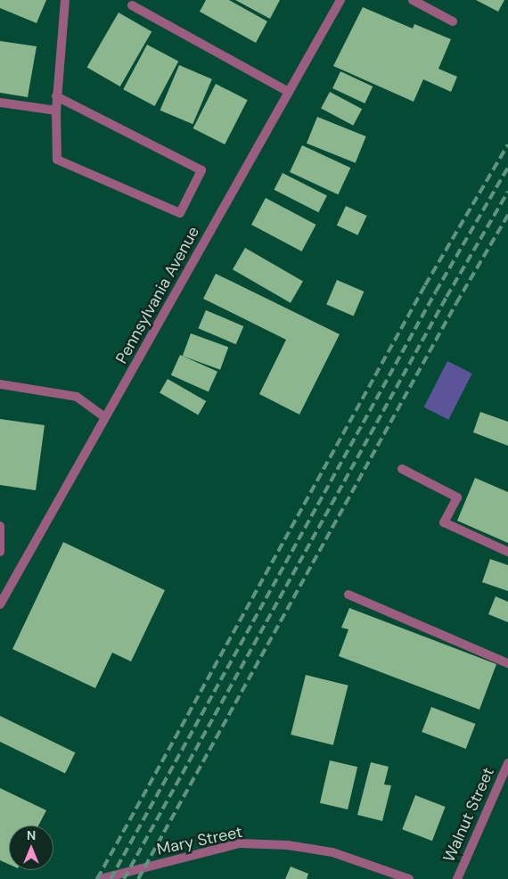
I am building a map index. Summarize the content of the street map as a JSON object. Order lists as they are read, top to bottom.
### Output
{
  "streets": {
    "street": ["Pennsylvania Avenue", "Walnut Street", "Mary Street"]
  },
  "north": "top"
}
